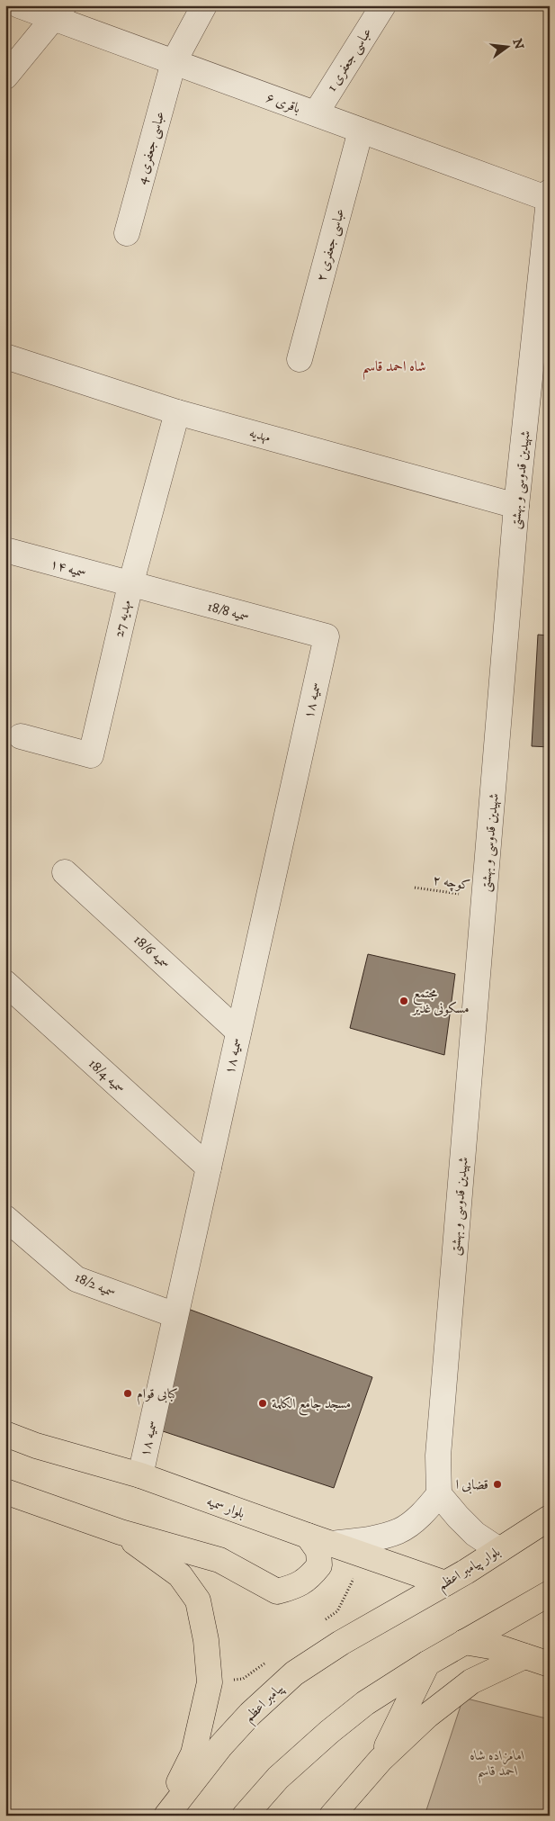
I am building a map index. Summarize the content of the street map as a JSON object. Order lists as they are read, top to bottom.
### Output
{
  "streets": {
    "main road": ["بلوار سمیه", "بلوار پیامبر اعظم", "پیامبر اعظم"],
    "street": [
      "عباسی جعفری 1",
      "۶ باقری",
      "عباسی جعفری 4",
      "عباسی جعفری ۲",
      "مهدیه",
      "شهیدین قدوسی و بهشتی",
      "سمیه ۱۴",
      "سمیه 18/8",
      "مهدیه 27",
      "سمیه ۱۸",
      "سمیه 18/6",
      "سمیه 18/4",
      "سمیه 18/2"
    ],
    "path": ["کوچه ۲"]
  },
  "crossings": [
    ["عباسی جعفری 1", "۶ باقری"],
    ["۶ باقری", "عباسی جعفری 4"],
    ["۶ باقری", "عباسی جعفری ۲"],
    ["۶ باقری", "شهیدین قدوسی و بهشتی"],
    ["مهدیه", "شهیدین قدوسی و بهشتی"],
    ["مهدیه", "مهدیه 27"],
    ["شهیدین قدوسی و بهشتی", "کوچه ۲"],
    ["سمیه ۱۴", "سمیه 18/8"],
    ["سمیه ۱۴", "مهدیه 27"],
    ["سمیه 18/8", "مهدیه 27"],
    ["سمیه 18/8", "سمیه ۱۸"],
    ["سمیه ۱۸", "سمیه 18/6"],
    ["سمیه ۱۸", "سمیه 18/4"],
    ["سمیه ۱۸", "سمیه 18/2"],
    ["سمیه ۱۸", "بلوار سمیه"],
    ["بلوار سمیه", "بلوار پیامبر اعظم"],
    ["بلوار پیامبر اعظم", "پیامبر اعظم"]
  ],
  "districts": ["شاه احمد قاسم"],
  "parks": ["امامزاده شاه احمد قاسم"],
  "places": [
    "مجتمع مسکونی غدیر",
    "کبابی قوام",
    "مسجد جامع الکلمة",
    "قضابی ا"
  ],
  "north": "right"
}
